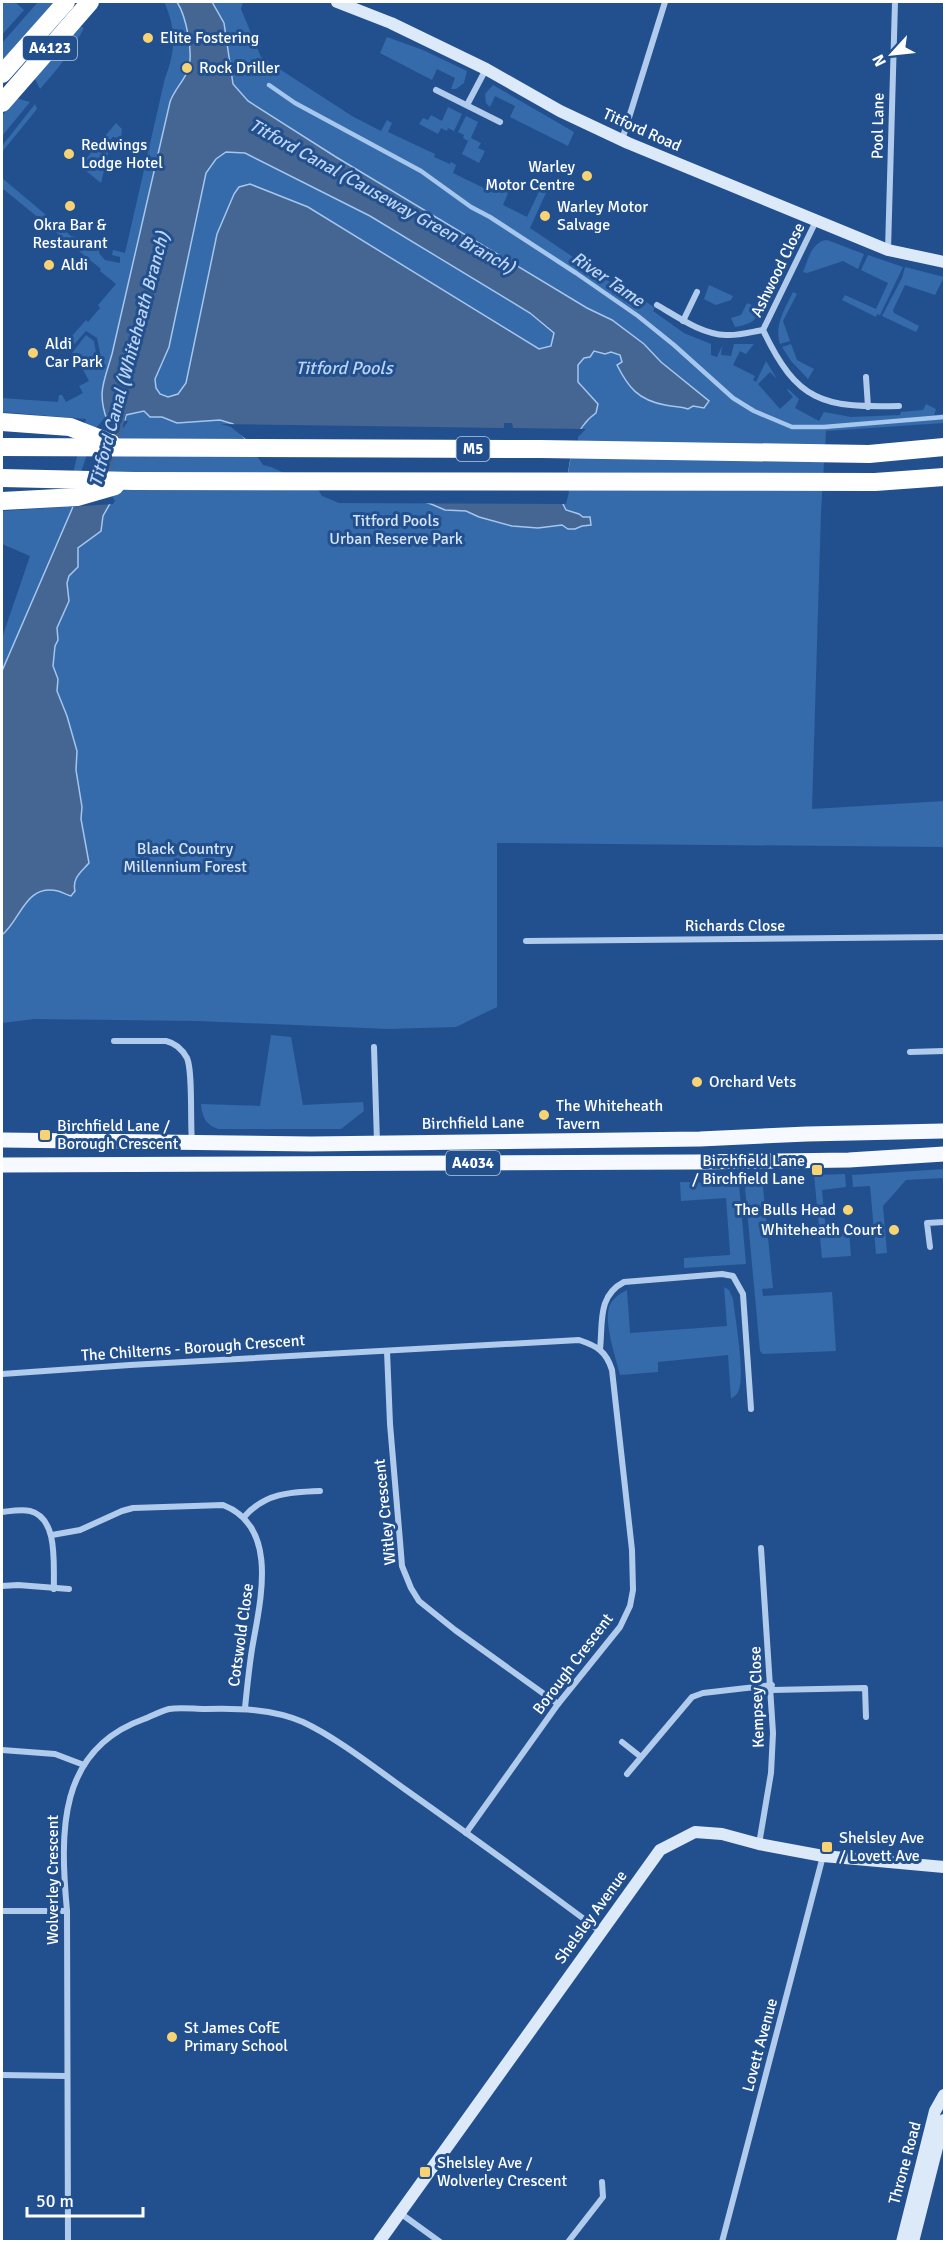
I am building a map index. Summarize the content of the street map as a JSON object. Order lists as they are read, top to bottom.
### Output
{
  "streets": {
    "highway": ["A4123", "M5"],
    "main road": ["Birchfield Lane", "A4034"],
    "street": [
      "Pool Lane",
      "Titford Road",
      "Ashwood Close",
      "Richards Close",
      "The Chilterns - Borough Crescent",
      "Witley Crescent",
      "Cotswold Close",
      "Borough Crescent",
      "Kempsey Close",
      "Wolverley Crescent",
      "Shelsley Avenue",
      "Lovett Avenue",
      "Throne Road"
    ]
  },
  "crossings": [
    ["Pool Lane", "Titford Road"],
    ["Titford Road", "Ashwood Close"],
    ["The Chilterns - Borough Crescent", "Witley Crescent"],
    ["Witley Crescent", "Borough Crescent"],
    ["Cotswold Close", "Wolverley Crescent"],
    ["Borough Crescent", "Wolverley Crescent"],
    ["Kempsey Close", "Shelsley Avenue"],
    ["Wolverley Crescent", "Shelsley Avenue"],
    ["Shelsley Avenue", "Lovett Avenue"]
  ],
  "water": [
    "Titford Canal (Causeway Green Branch)",
    "River Tame",
    "Titford Canal (Whiteheath Branch)",
    "Titford Pools"
  ],
  "parks": ["Titford Pools Urban Reserve Park", "Black Country Millennium Forest"],
  "places": {
    "other": [
      "Elite Fostering",
      "Rock Driller",
      "Redwings Lodge Hotel",
      "Warley Motor Centre",
      "Okra Bar & Restaurant",
      "Warley Motor Salvage",
      "Aldi",
      "Aldi Car Park",
      "Orchard Vets",
      "The Whiteheath Tavern",
      "The Bulls Head",
      "Whiteheath Court",
      "St James CofE Primary School"
    ],
    "transit": [
      "Birchfield Lane / Borough Crescent",
      "Birchfield Lane / Birchfield Lane",
      "Shelsley Ave / Lovett Ave",
      "Shelsley Ave / Wolverley Crescent"
    ]
  },
  "scale_bar": "50 m",
  "north": "bottom left"
}
